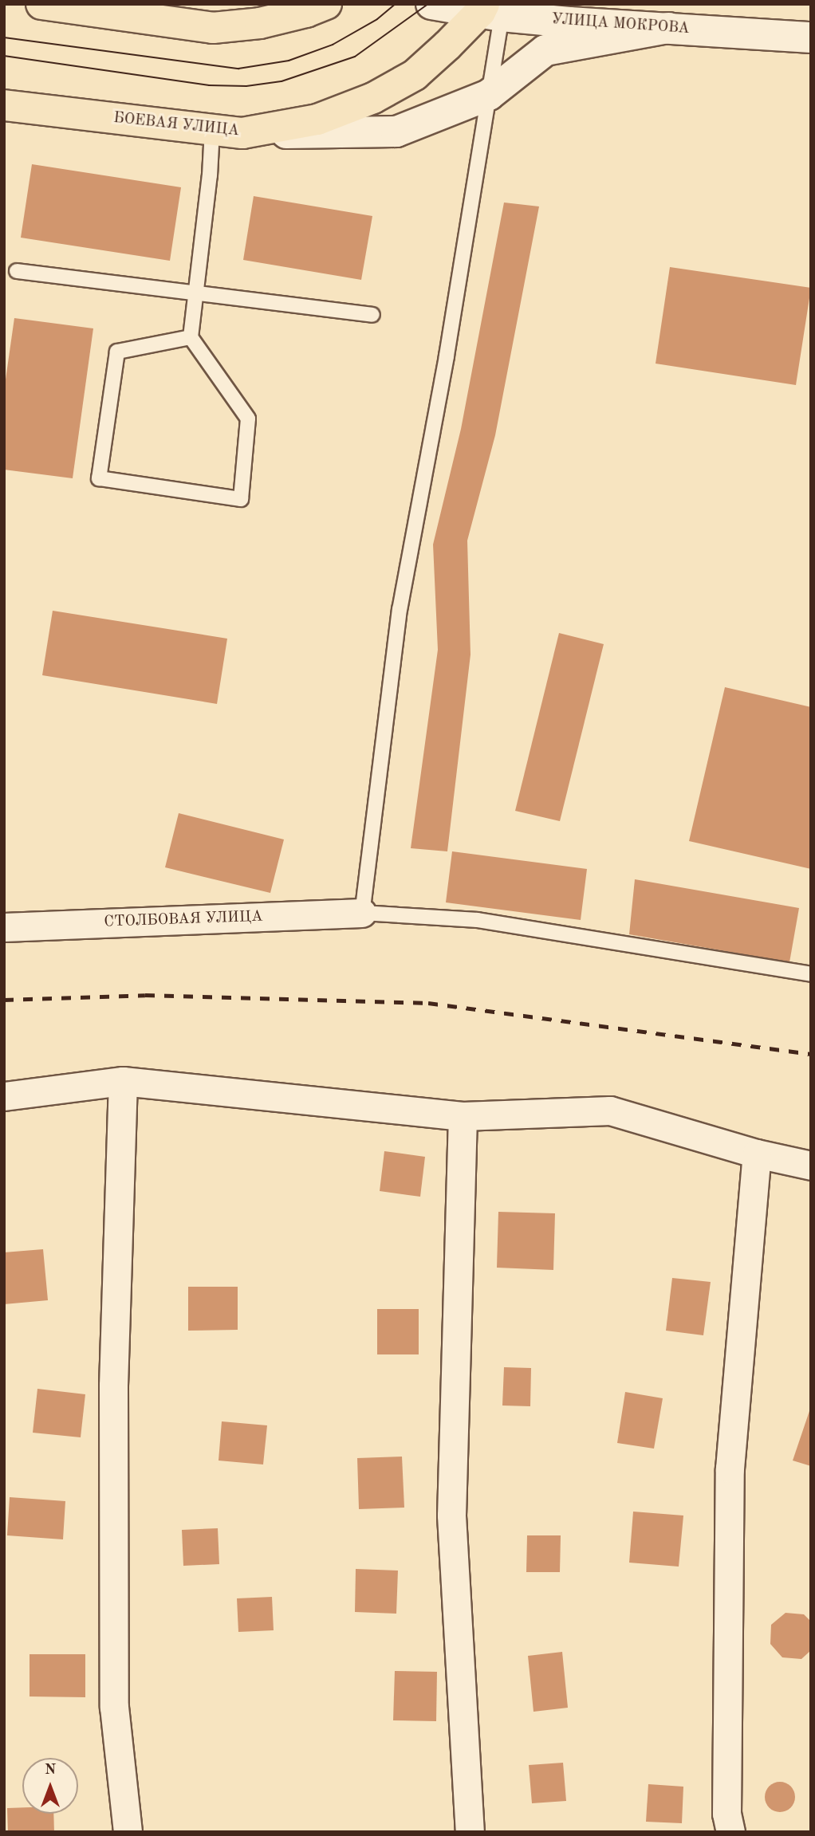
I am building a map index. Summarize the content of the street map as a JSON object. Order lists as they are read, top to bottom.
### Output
{
  "streets": {
    "main road": ["УЛИЦА МОКРОВА", "БОЕВАЯ УЛИЦА"],
    "street": ["СТОЛБОВАЯ УЛИЦА"]
  },
  "crossings": [
    ["УЛИЦА МОКРОВА", "БОЕВАЯ УЛИЦА"]
  ],
  "north": "top"
}
